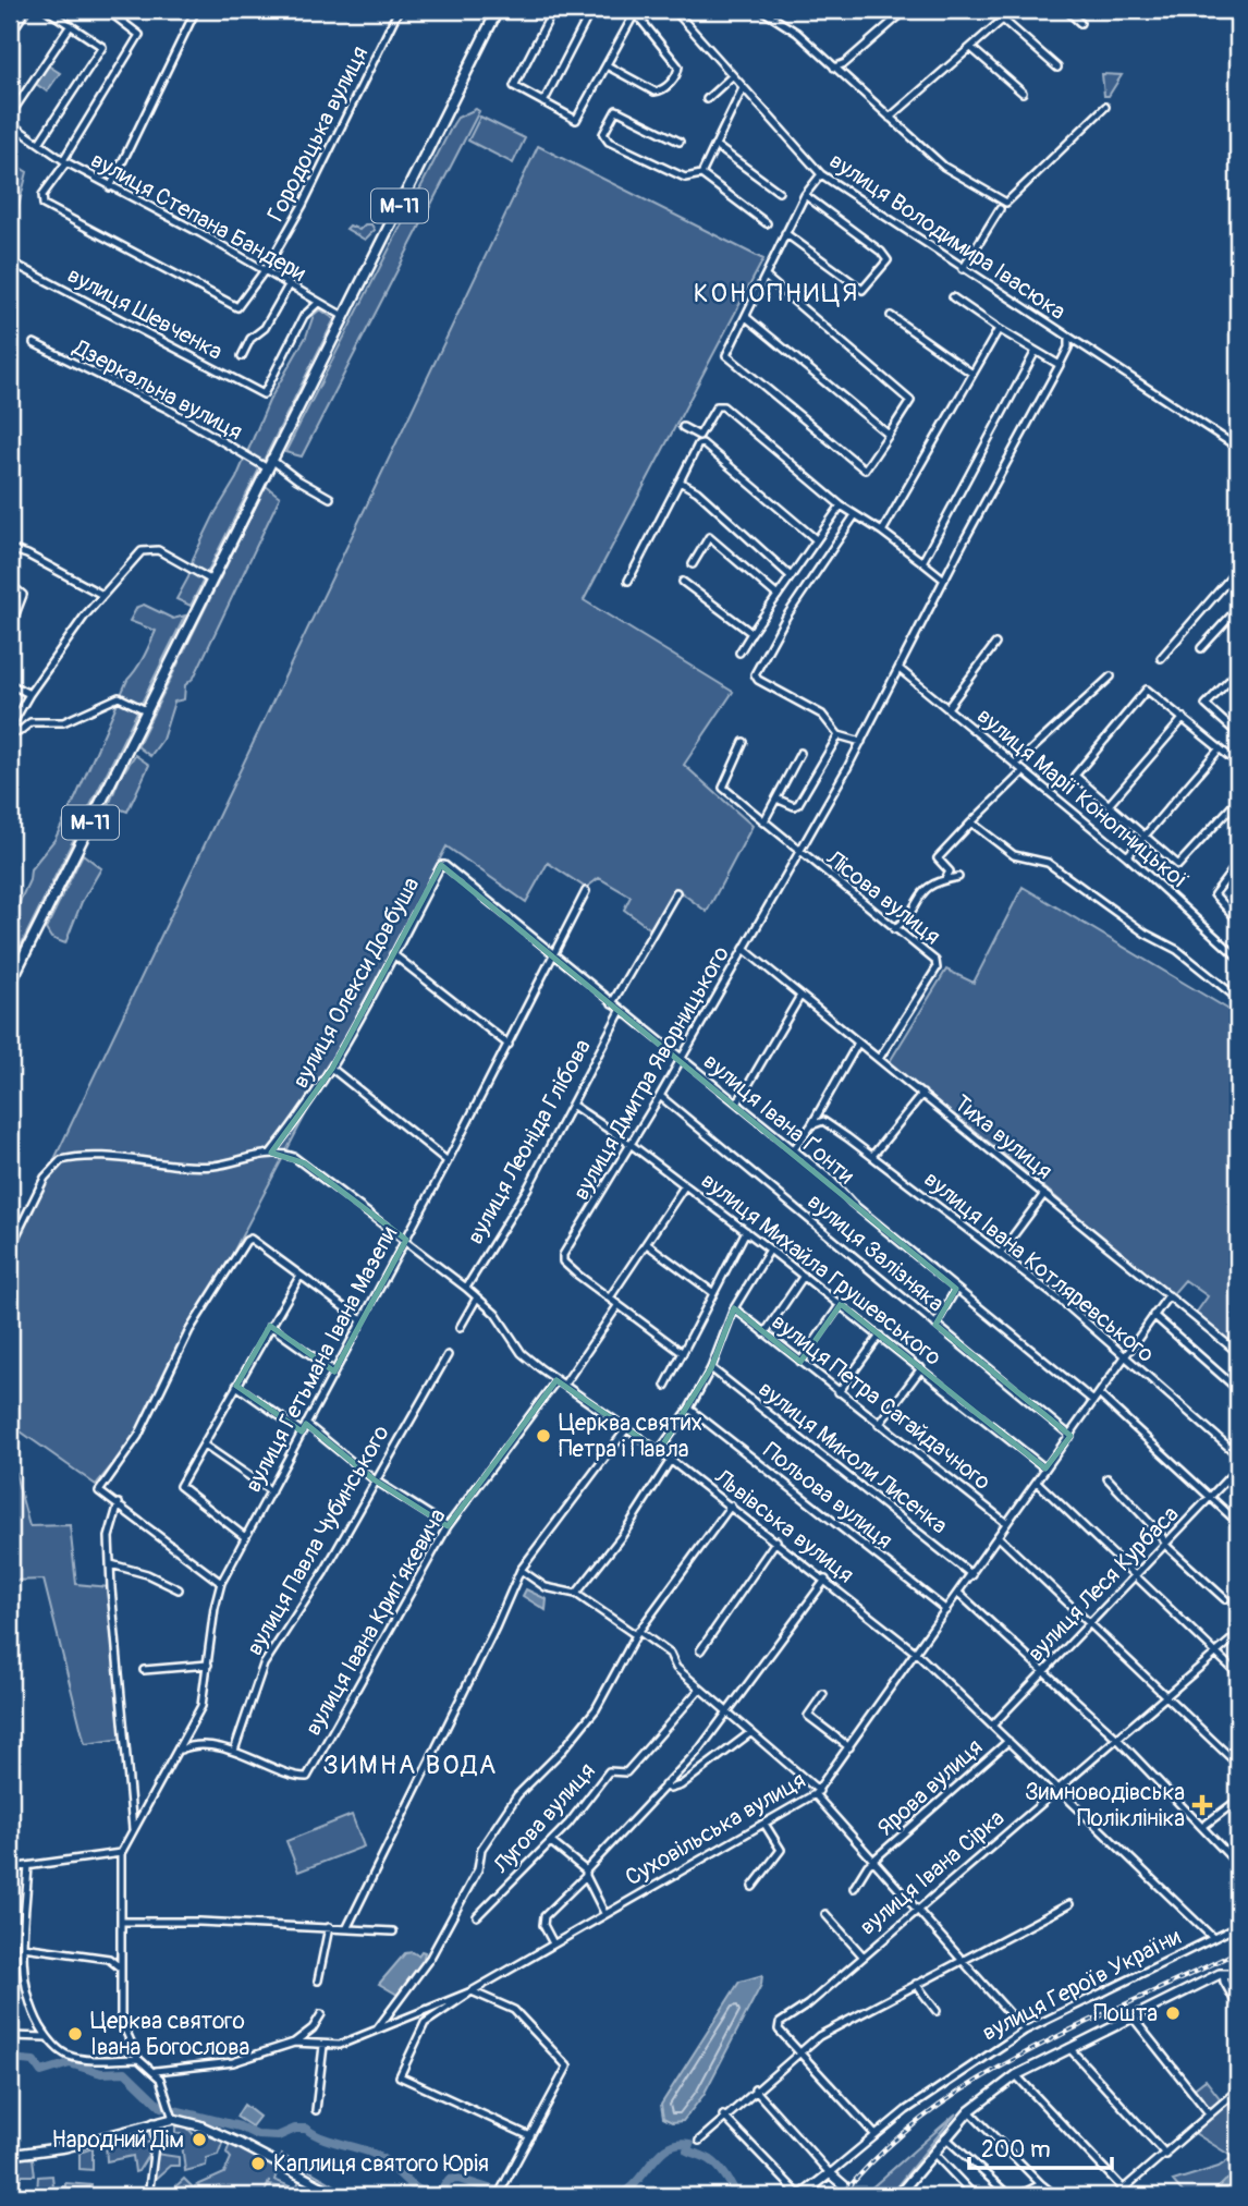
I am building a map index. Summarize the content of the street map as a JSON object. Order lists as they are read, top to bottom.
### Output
{
  "streets": {
    "highway": ["М-11"],
    "main road": ["вулиця Героїв України"],
    "street": [
      "Городоцька вулиця",
      "вулиця Степана Бандери",
      "вулиця Володимира Івасюка",
      "вулиця Шевченка",
      "Дзеркальна вулиця",
      "вулиця Марії Конопницької",
      "Лісова вулиця",
      "вулиця Олекси Довбуша",
      "вулиця Дмитра Яворницького",
      "вулиця Івана Ґонти",
      "Тиха вулиця",
      "вулиця Леоніда Глібова",
      "вулиця Залізняка",
      "вулиця Івана Котляревського",
      "вулиця Михайла Грушевського",
      "вулиця Гетьмана Івана Мазепи",
      "вулиця Петра Сагайдачного",
      "вулиця Миколи Лисенка",
      "Польова вулиця",
      "Львівська вулиця",
      "вулиця Павла Чубинського",
      "вулиця Леся Курбаса",
      "вулиця Івана Крипʼякевича",
      "Ярова вулиця",
      "Лугова вулиця",
      "Суховільська вулиця",
      "вулиця Івана Сірка"
    ]
  },
  "crossings": [
    ["Городоцька вулиця", "вулиця Степана Бандери"],
    ["М-11", "вулиця Степана Бандери"],
    ["М-11", "Дзеркальна вулиця"],
    ["вулиця Степана Бандери", "вулиця Шевченка"],
    ["вулиця Володимира Івасюка", "вулиця Дмитра Яворницького"],
    ["вулиця Марії Конопницької", "вулиця Дмитра Яворницького"],
    ["Лісова вулиця", "вулиця Дмитра Яворницького"],
    ["Лісова вулиця", "Тиха вулиця"],
    ["вулиця Олекси Довбуша", "вулиця Івана Ґонти"],
    ["вулиця Олекси Довбуша", "Львівська вулиця"],
    ["вулиця Дмитра Яворницького", "вулиця Івана Ґонти"],
    ["вулиця Дмитра Яворницького", "Тиха вулиця"],
    ["вулиця Дмитра Яворницького", "вулиця Залізняка"],
    ["вулиця Дмитра Яворницького", "вулиця Михайла Грушевського"],
    ["вулиця Івана Ґонти", "вулиця Леоніда Глібова"],
    ["вулиця Івана Ґонти", "вулиця Гетьмана Івана Мазепи"],
    ["вулиця Івана Ґонти", "Суховільська вулиця"],
    ["Тиха вулиця", "Суховільська вулиця"],
    ["вулиця Леоніда Глібова", "вулиця Михайла Грушевського"],
    ["вулиця Леоніда Глібова", "Львівська вулиця"],
    ["вулиця Залізняка", "Суховільська вулиця"],
    ["вулиця Івана Котляревського", "Суховільська вулиця"],
    ["вулиця Михайла Грушевського", "Суховільська вулиця"],
    ["вулиця Гетьмана Івана Мазепи", "Львівська вулиця"],
    ["вулиця Петра Сагайдачного", "Суховільська вулиця"],
    ["вулиця Миколи Лисенка", "Суховільська вулиця"],
    ["Польова вулиця", "Суховільська вулиця"],
    ["Львівська вулиця", "вулиця Леся Курбаса"],
    ["Львівська вулиця", "вулиця Івана Крипʼякевича"],
    ["Львівська вулиця", "Ярова вулиця"],
    ["Львівська вулиця", "Суховільська вулиця"],
    ["Львівська вулиця", "вулиця Івана Сірка"],
    ["Львівська вулиця", "вулиця Героїв України"],
    ["вулиця Павла Чубинського", "вулиця Івана Крипʼякевича"]
  ],
  "districts": ["КОНОПНИЦЯ", "ЗИМНА ВОДА"],
  "places": {
    "other": [
      "Церква святих Петра і Павла",
      "Пошта",
      "Церква святого Івана Богослова",
      "Народний Дім",
      "Каплиця святого Юрія"
    ],
    "health": ["Зимноводівська Поліклініка"]
  },
  "scale_bar": "200 m"
}
